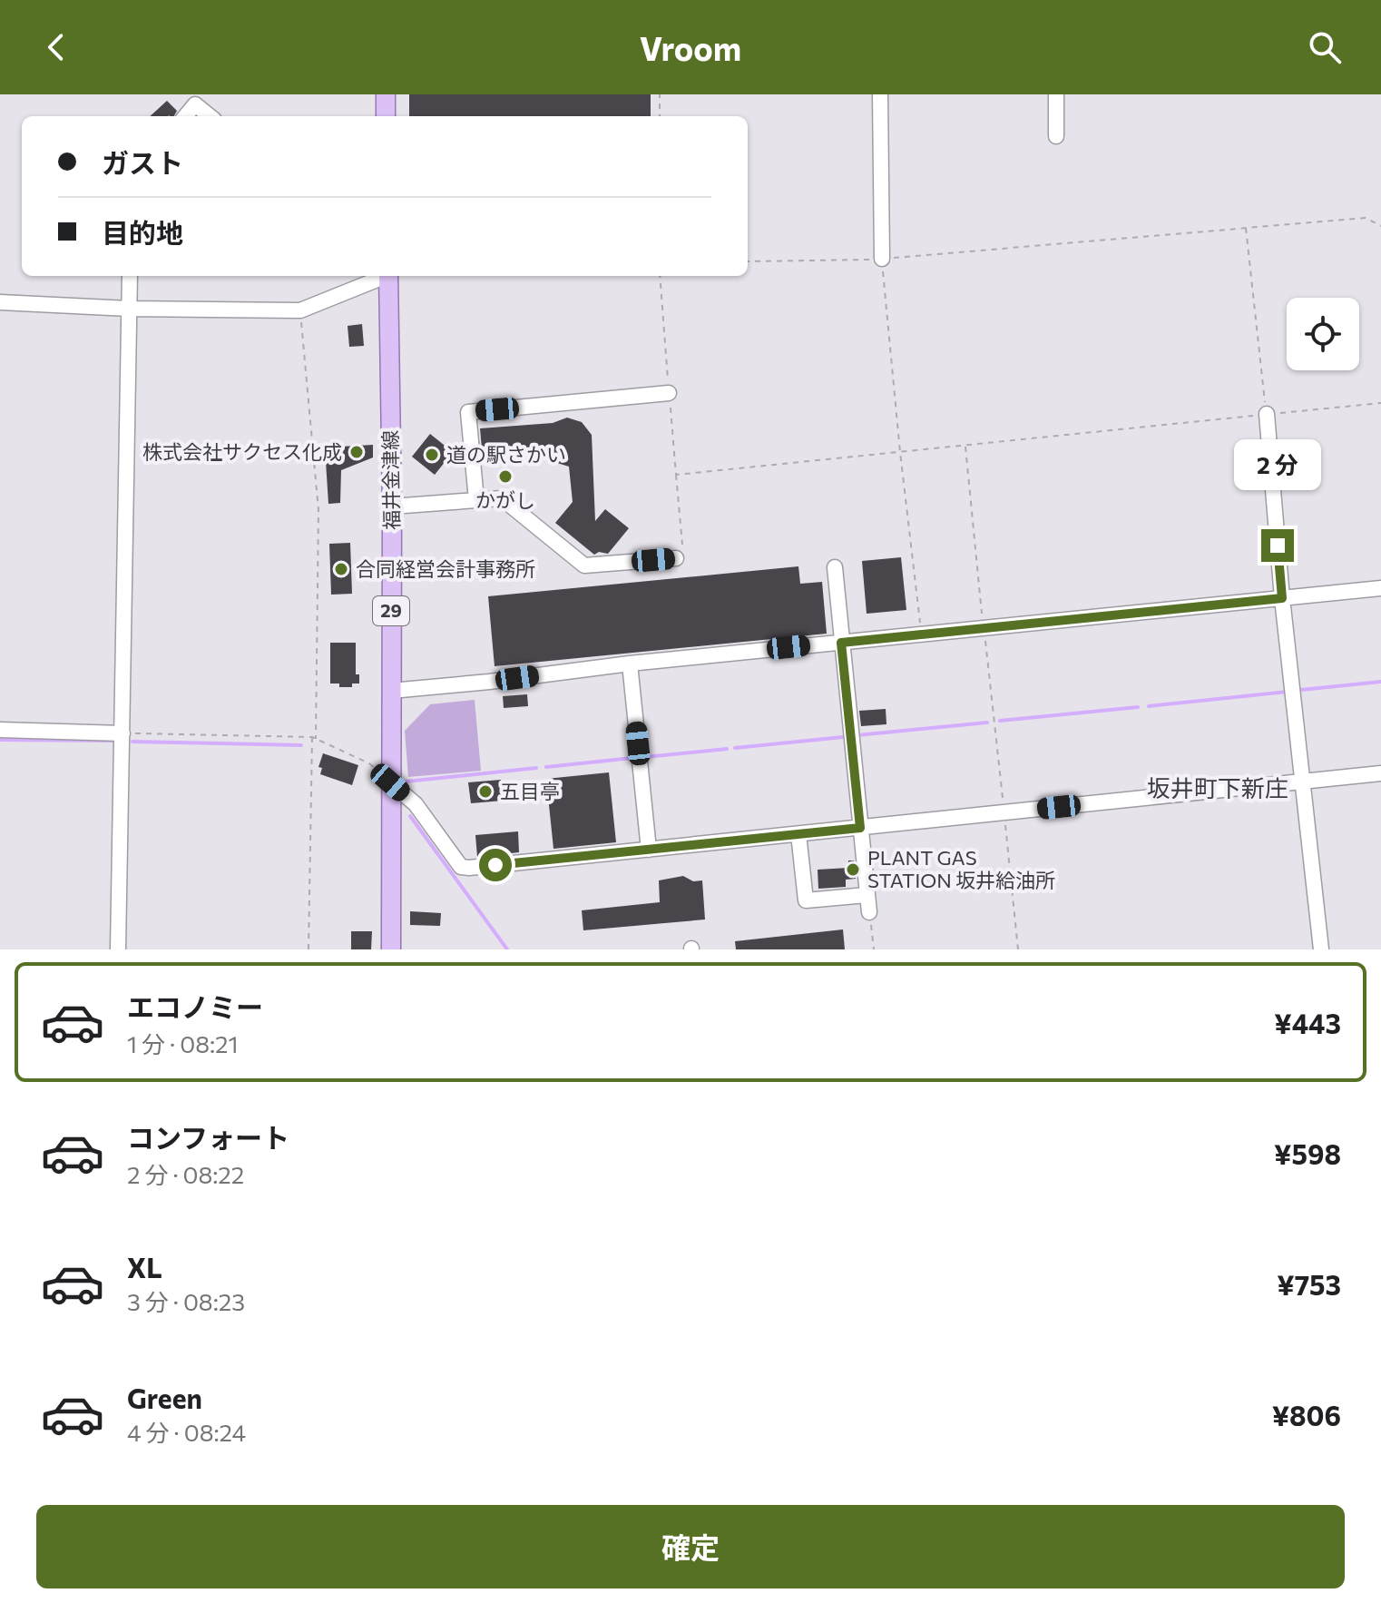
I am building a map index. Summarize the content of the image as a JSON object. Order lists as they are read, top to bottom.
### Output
{
  "streets": {
    "main road": ["福井金津線", "29"]
  },
  "districts": ["坂井町下新庄"],
  "places": [
    "株式会社サクセス化成",
    "道の駅さかい",
    "かがし",
    "合同経営会計事務所",
    "五目亭",
    "PLANT GAS STATION 坂井給油所"
  ],
  "page": {
    "header": "Vroom",
    "banner": ["ガスト", "目的地"],
    "bubble": "2 分",
    "list": [
      {
        "name": "エコノミー",
        "note": "1 分 · 08:21",
        "value": "¥443"
      },
      {
        "name": "コンフォート",
        "note": "2 分 · 08:22",
        "value": "¥598"
      },
      {
        "name": "XL",
        "note": "3 分 · 08:23",
        "value": "¥753"
      },
      {
        "name": "Green",
        "note": "4 分 · 08:24",
        "value": "¥806"
      }
    ],
    "buttons": "確定"
  }
}
